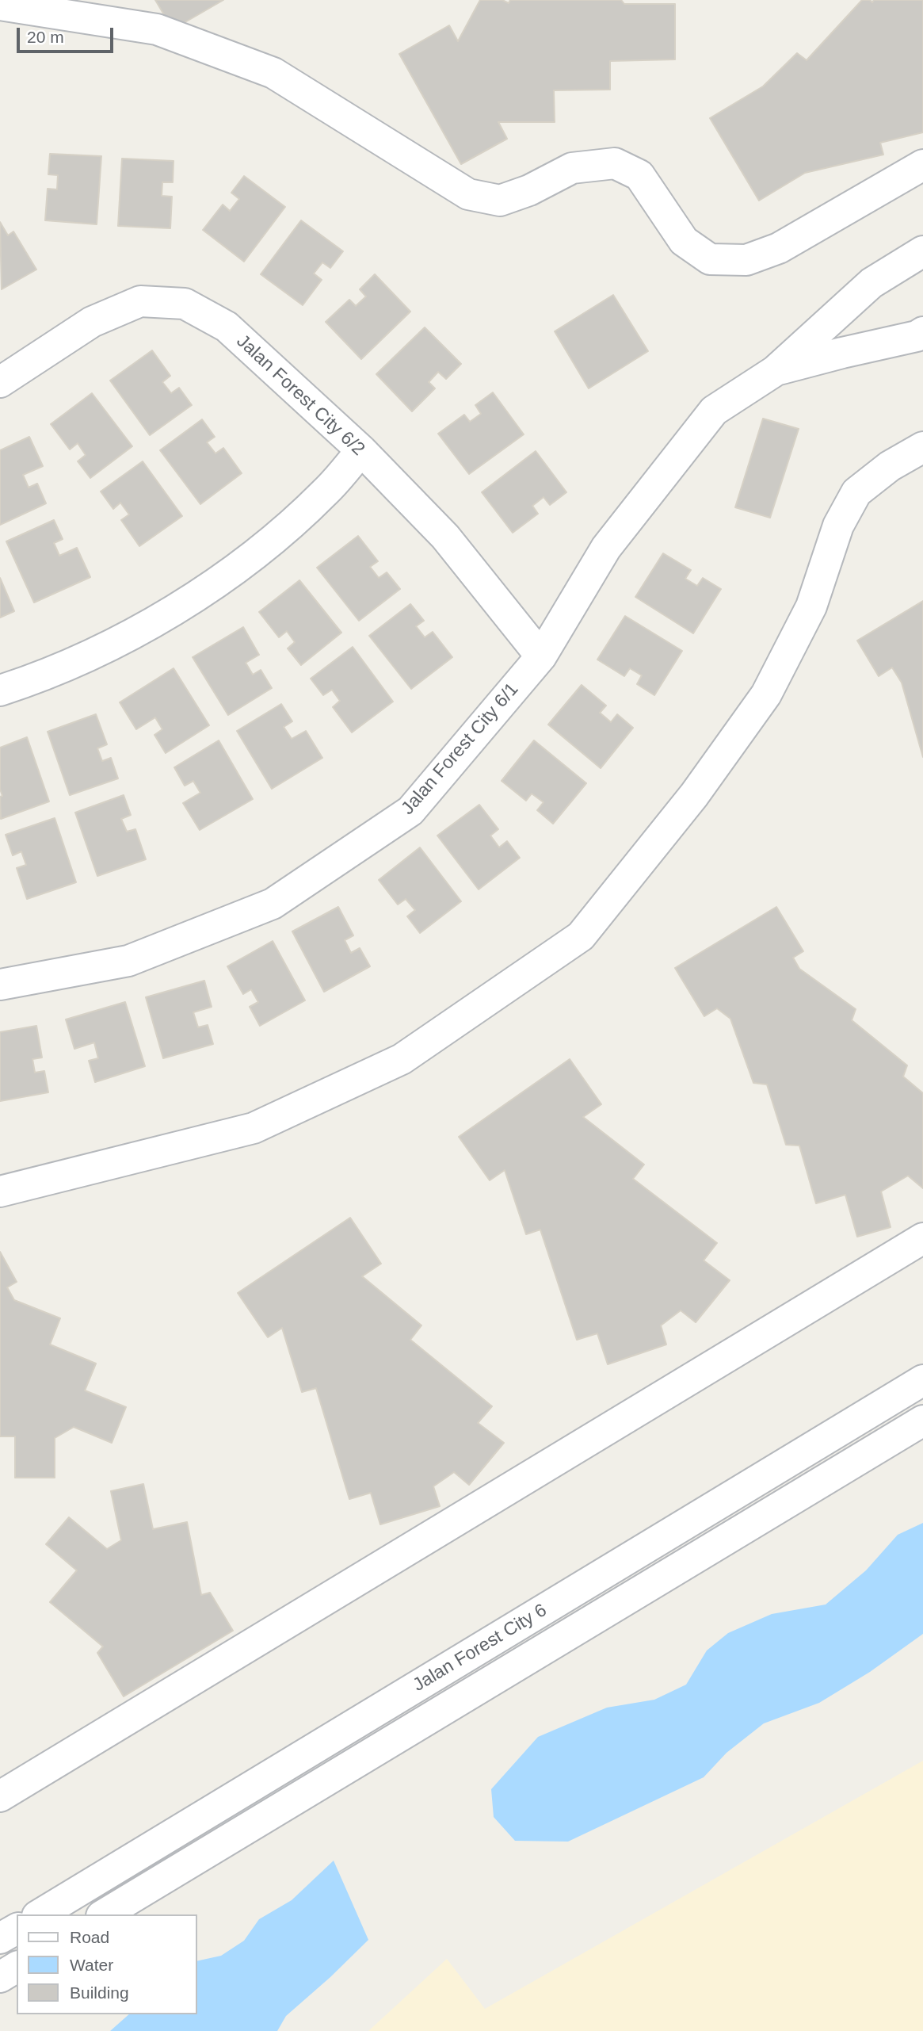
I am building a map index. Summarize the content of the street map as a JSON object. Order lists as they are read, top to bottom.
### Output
{
  "streets": {
    "street": ["Jalan Forest City 6/2", "Jalan Forest City 6/1", "Jalan Forest City 6"]
  },
  "crossings": [
    ["Jalan Forest City 6/2", "Jalan Forest City 6/1"]
  ],
  "legend": ["Road", "Water", "Building"],
  "scale_bar": "20 m"
}
